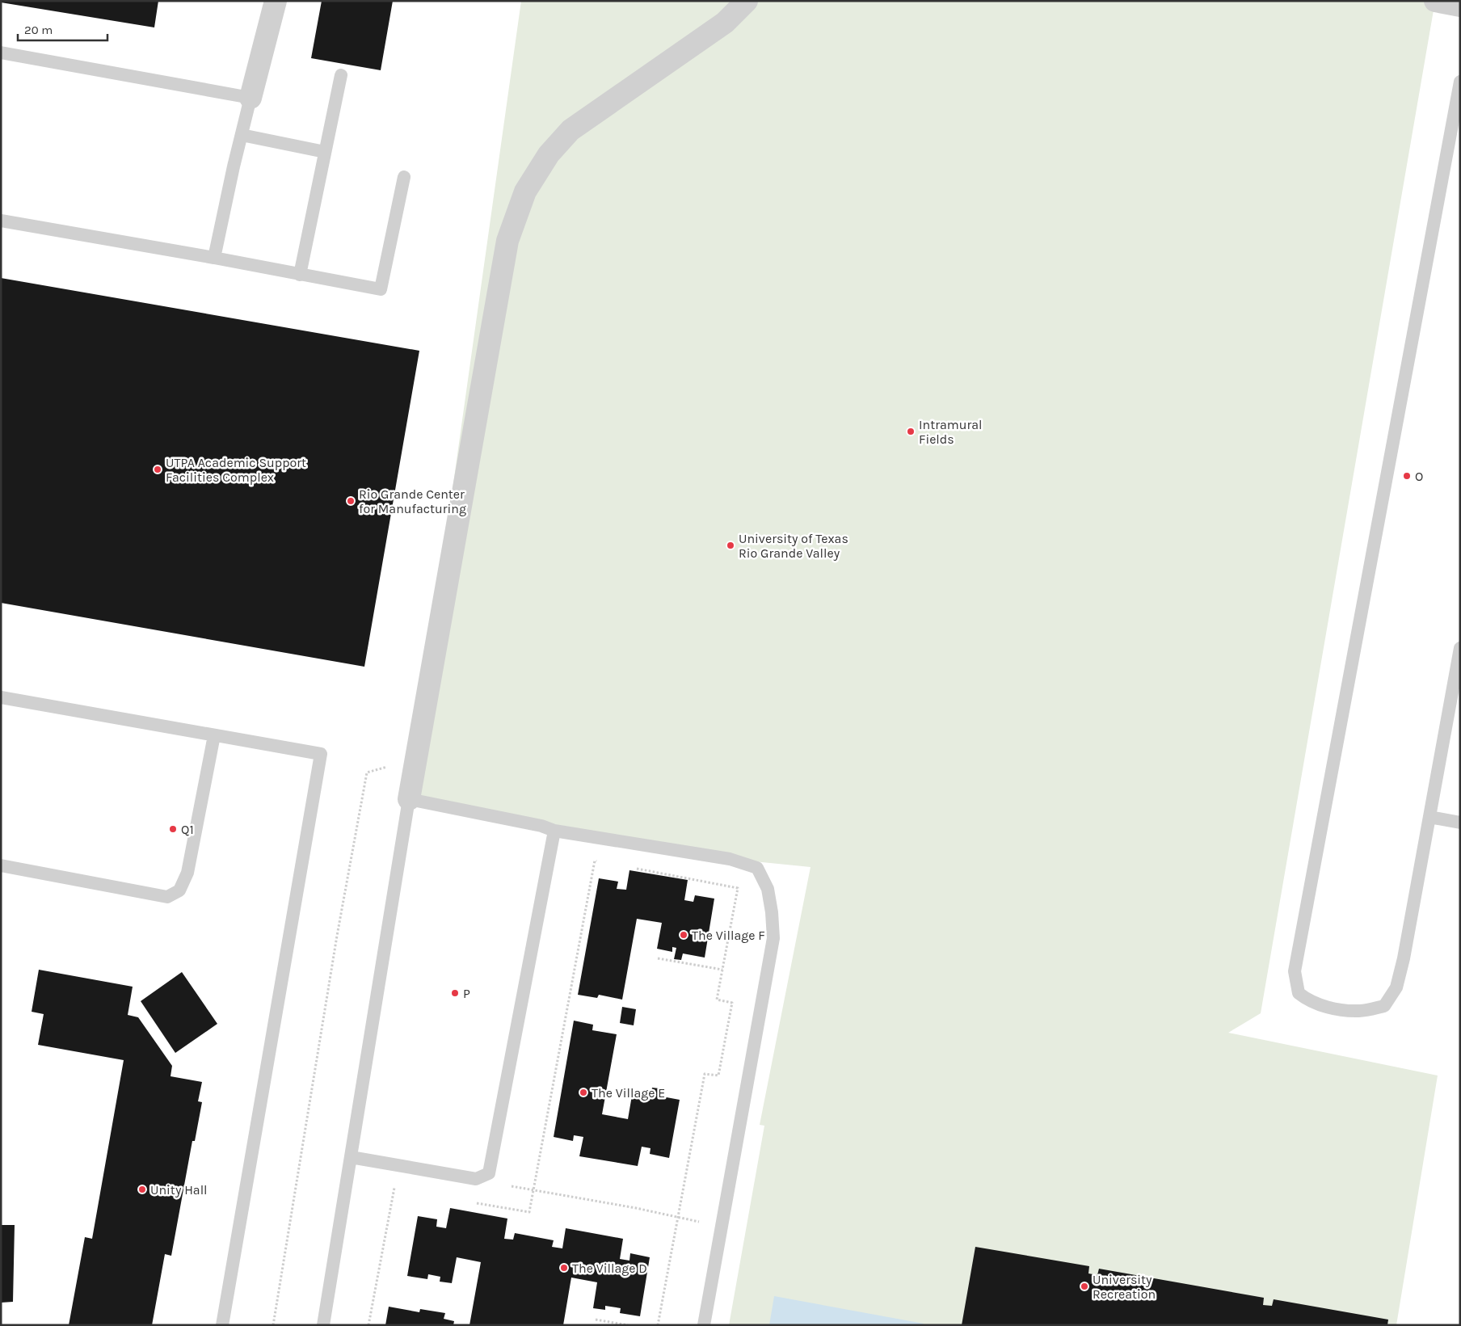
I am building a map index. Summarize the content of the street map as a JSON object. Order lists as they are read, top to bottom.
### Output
{
  "places": [
    "Intramural Fields",
    "UTPA Academic Support Facilities Complex",
    "O",
    "Rio Grande Center for Manufacturing",
    "University of Texas Rio Grande Valley",
    "Q1",
    "The Village F",
    "P",
    "The Village E",
    "Unity Hall",
    "The Village D",
    "University Recreation"
  ],
  "scale_bar": "20 m"
}
